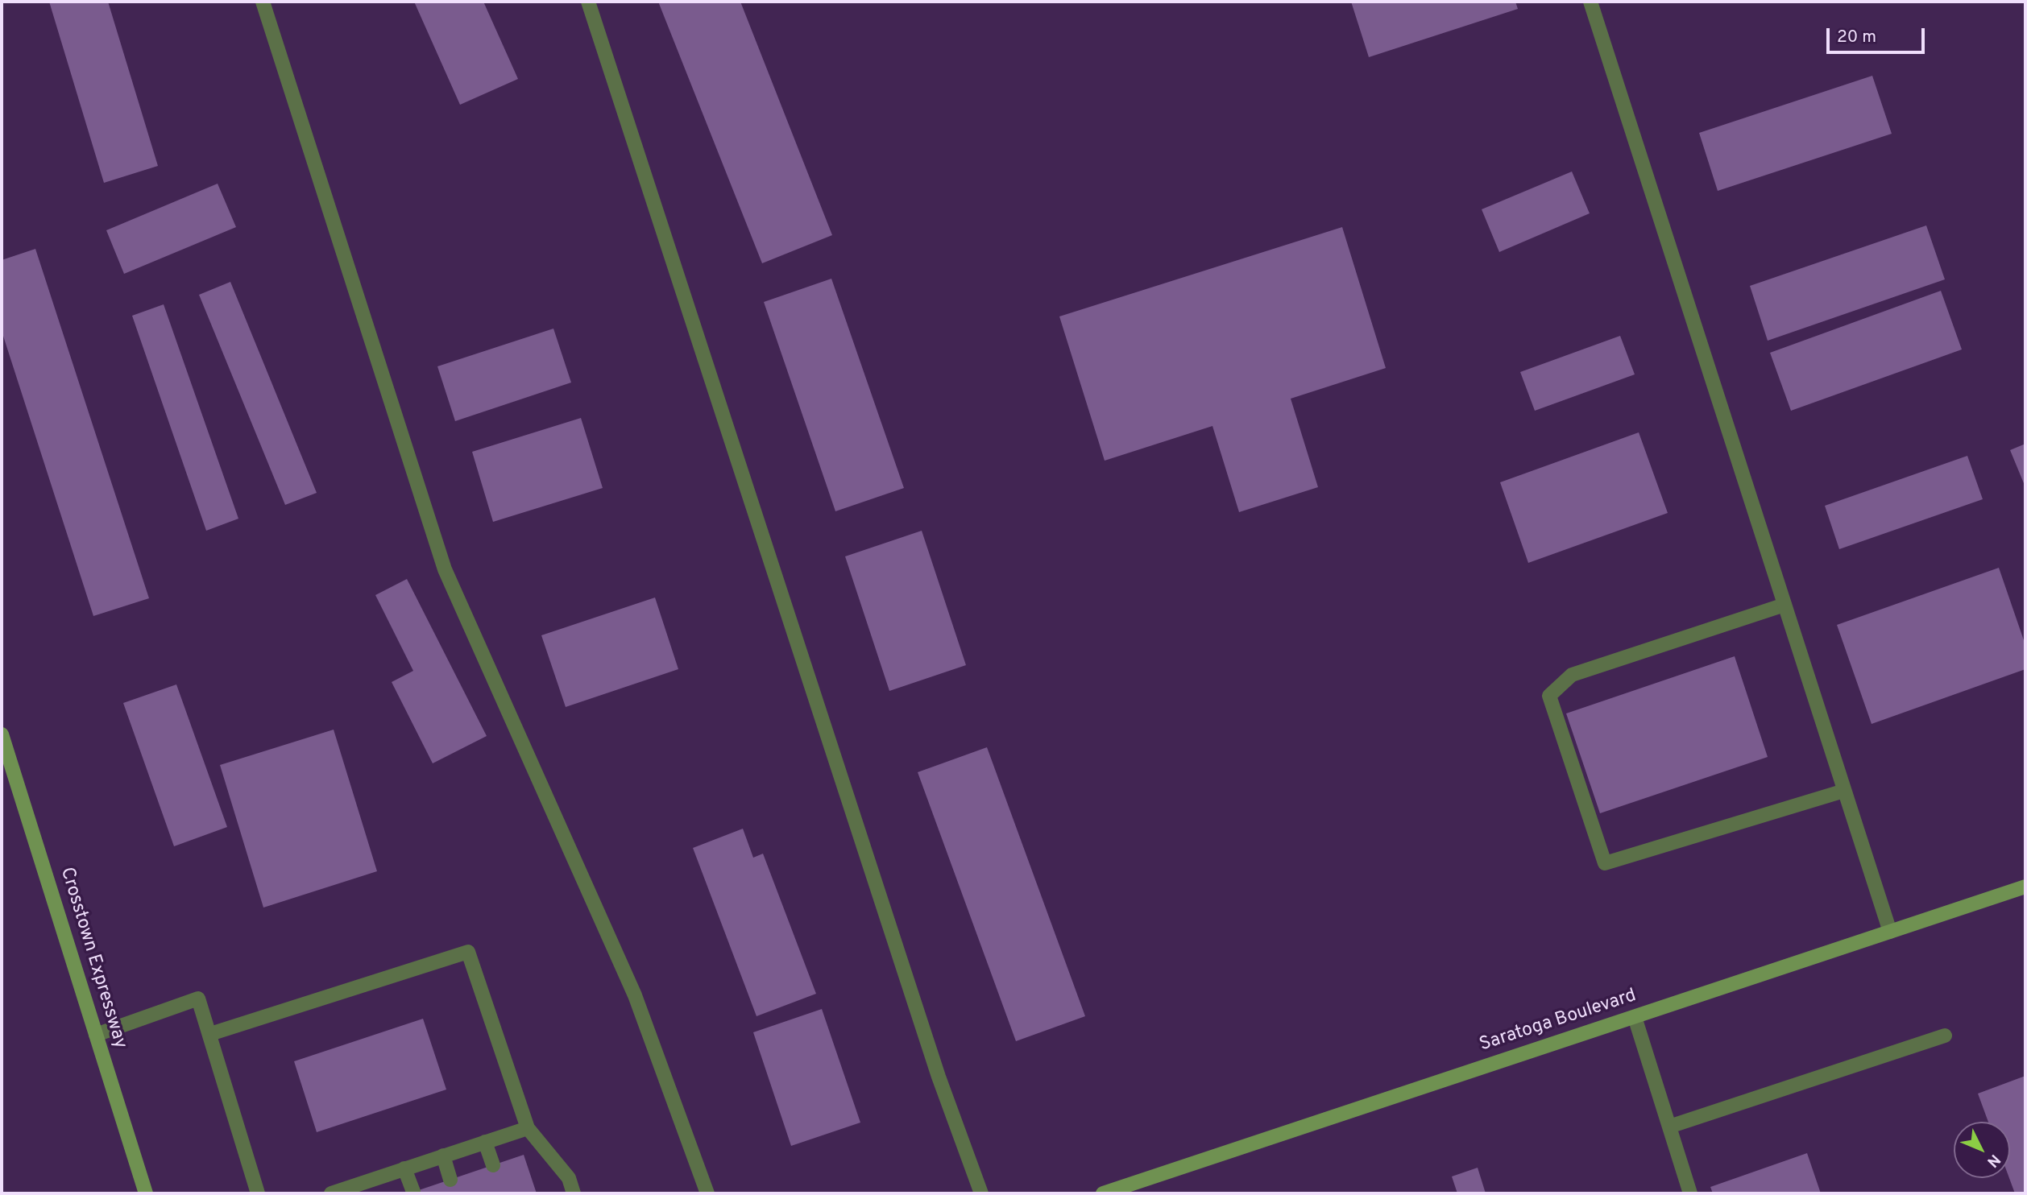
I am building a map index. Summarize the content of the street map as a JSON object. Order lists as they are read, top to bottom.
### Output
{
  "streets": {
    "main road": ["Crosstown Expressway", "Saratoga Boulevard"]
  },
  "scale_bar": "20 m",
  "north": "bottom right"
}
